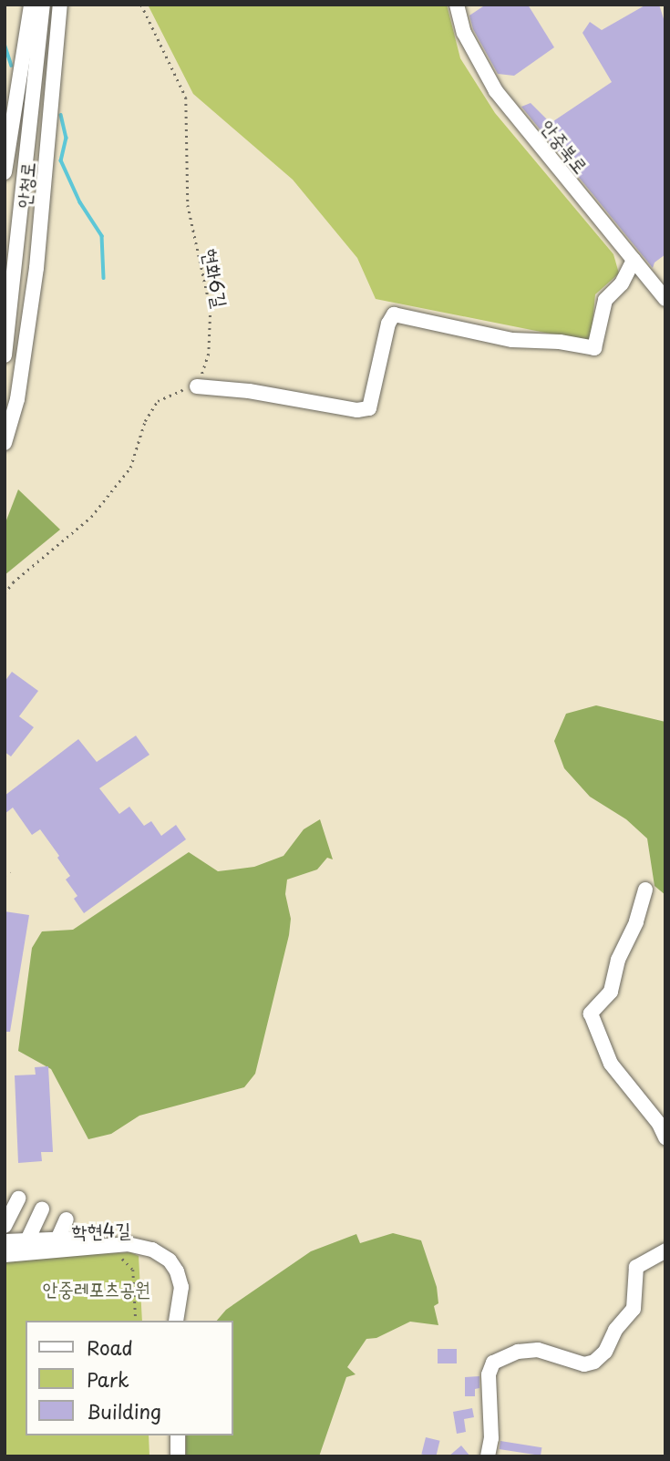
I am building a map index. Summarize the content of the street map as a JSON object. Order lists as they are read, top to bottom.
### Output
{
  "streets": {
    "street": ["안중북로", "안청로", "학현4길"],
    "path": ["현화6길"]
  },
  "parks": ["안중레포츠공원"],
  "legend": ["Road", "Park", "Building"]
}
